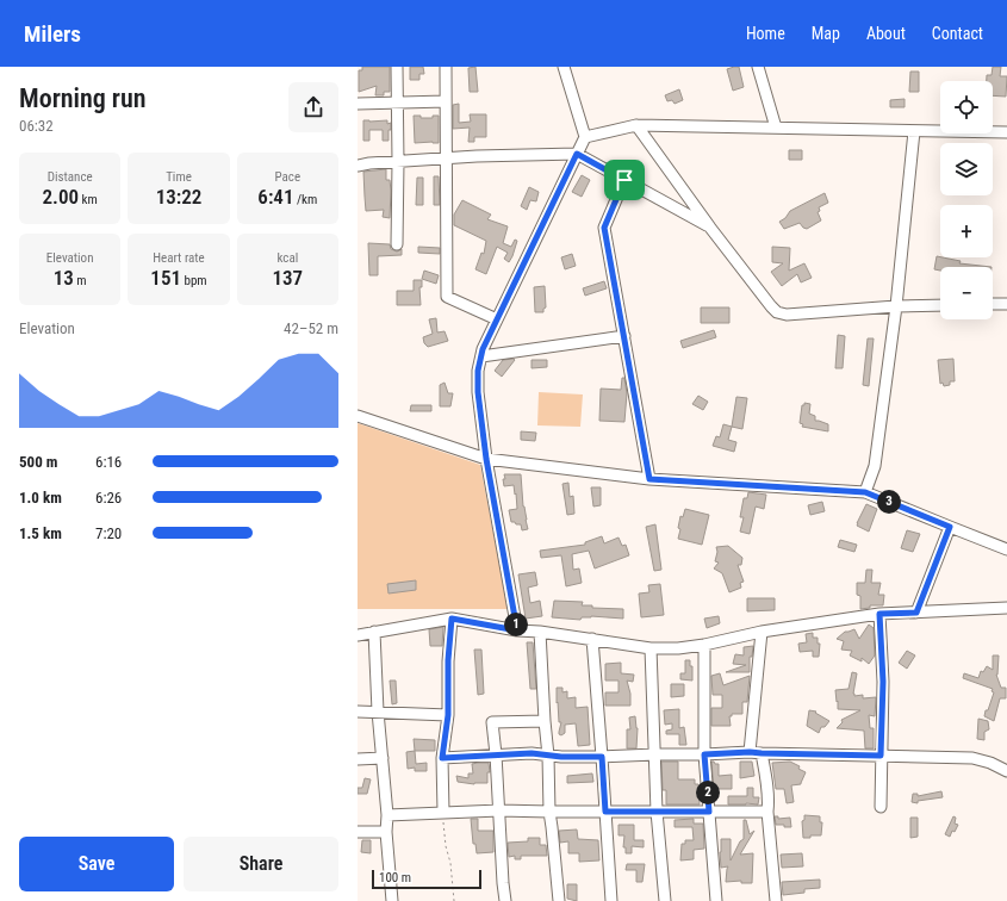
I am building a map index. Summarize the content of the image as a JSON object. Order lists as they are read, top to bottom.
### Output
{
  "scale_bar": "100 m",
  "page": {
    "header": "Milers",
    "nav": [
      "Home",
      "Map",
      "About",
      "Contact"
    ],
    "heading": ["Morning run", "06:32"],
    "map_buttons": ["+", "−"],
    "stats": [
      ["Distance", "2.00 km"],
      ["Time", "13:22"],
      ["Pace", "6:41 /km"],
      ["Elevation", "13 m"],
      ["Heart rate", "151 bpm"],
      ["kcal", "137"]
    ],
    "chart": ["Elevation", "42–52 m"],
    "list": [
      {
        "name": "500 m",
        "note": "6:16"
      },
      {
        "name": "1.0 km",
        "note": "6:26"
      },
      {
        "name": "1.5 km",
        "note": "7:20"
      }
    ],
    "pins": ["3", "1", "2"],
    "buttons": ["Save", "Share"],
    "scale": "100 m"
  }
}
